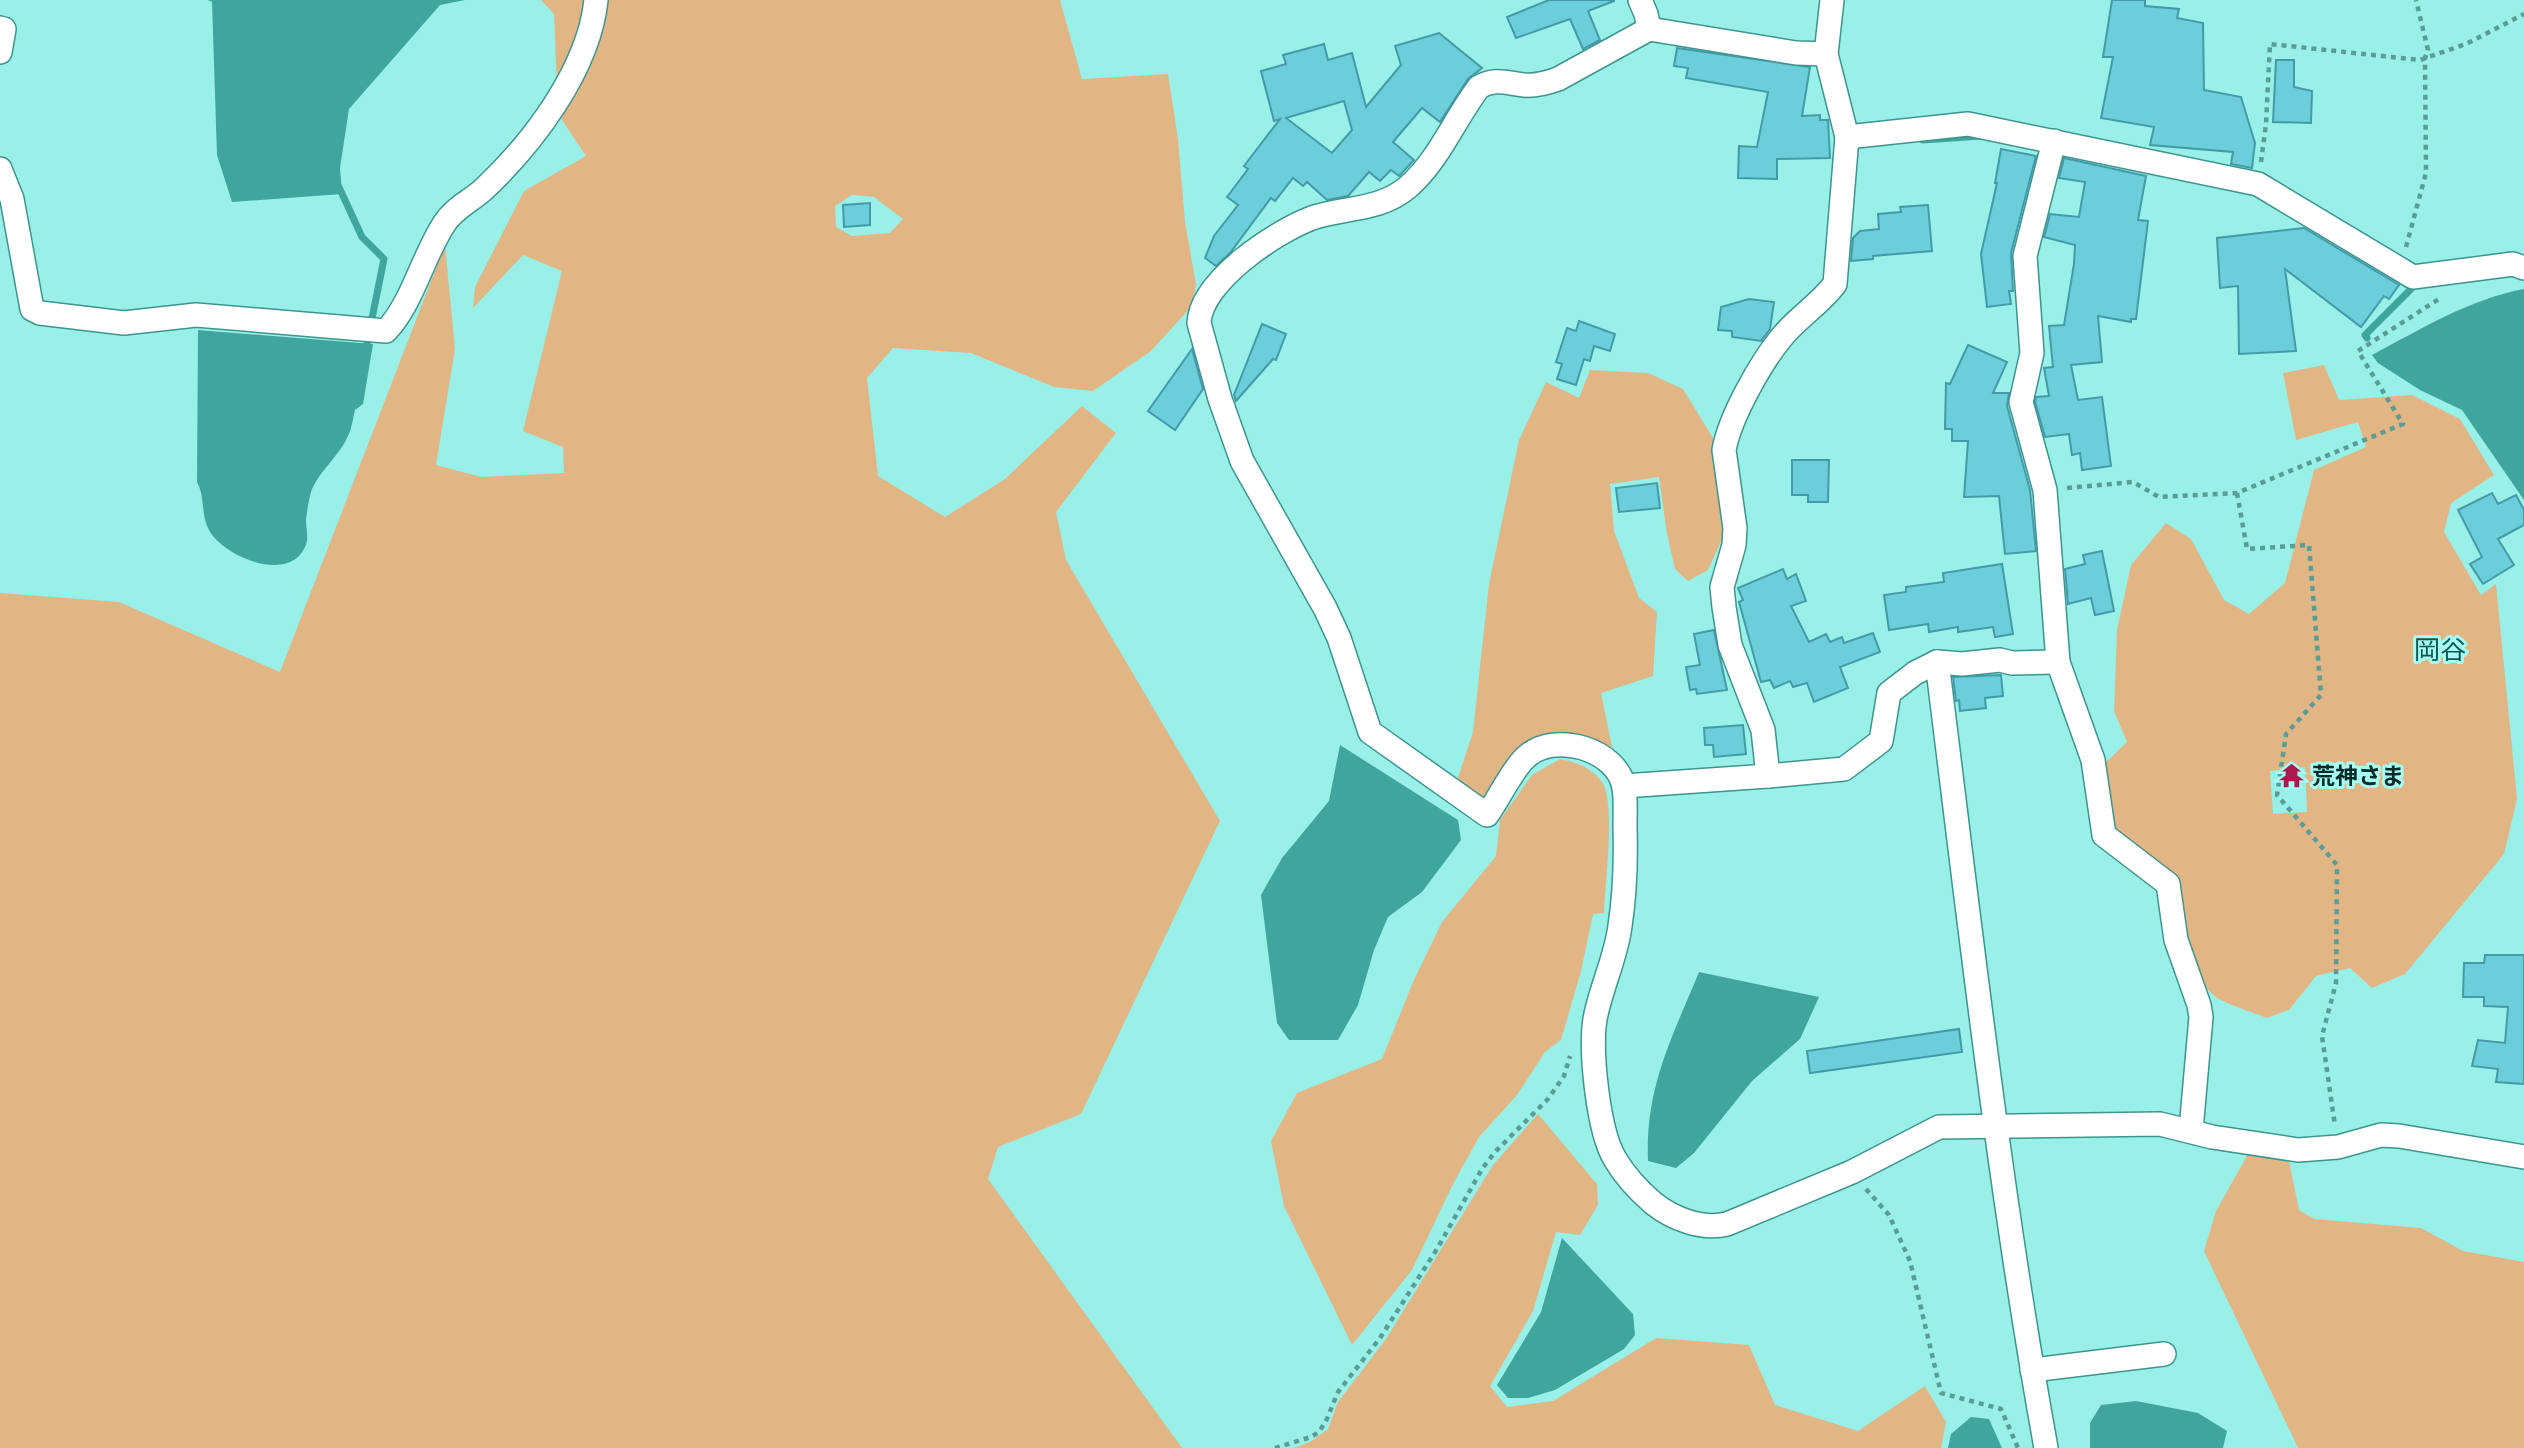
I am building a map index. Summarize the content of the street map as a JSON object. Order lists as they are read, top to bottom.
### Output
{
  "districts": ["岡谷"],
  "places": {
    "temple": ["荒神さま"]
  }
}
